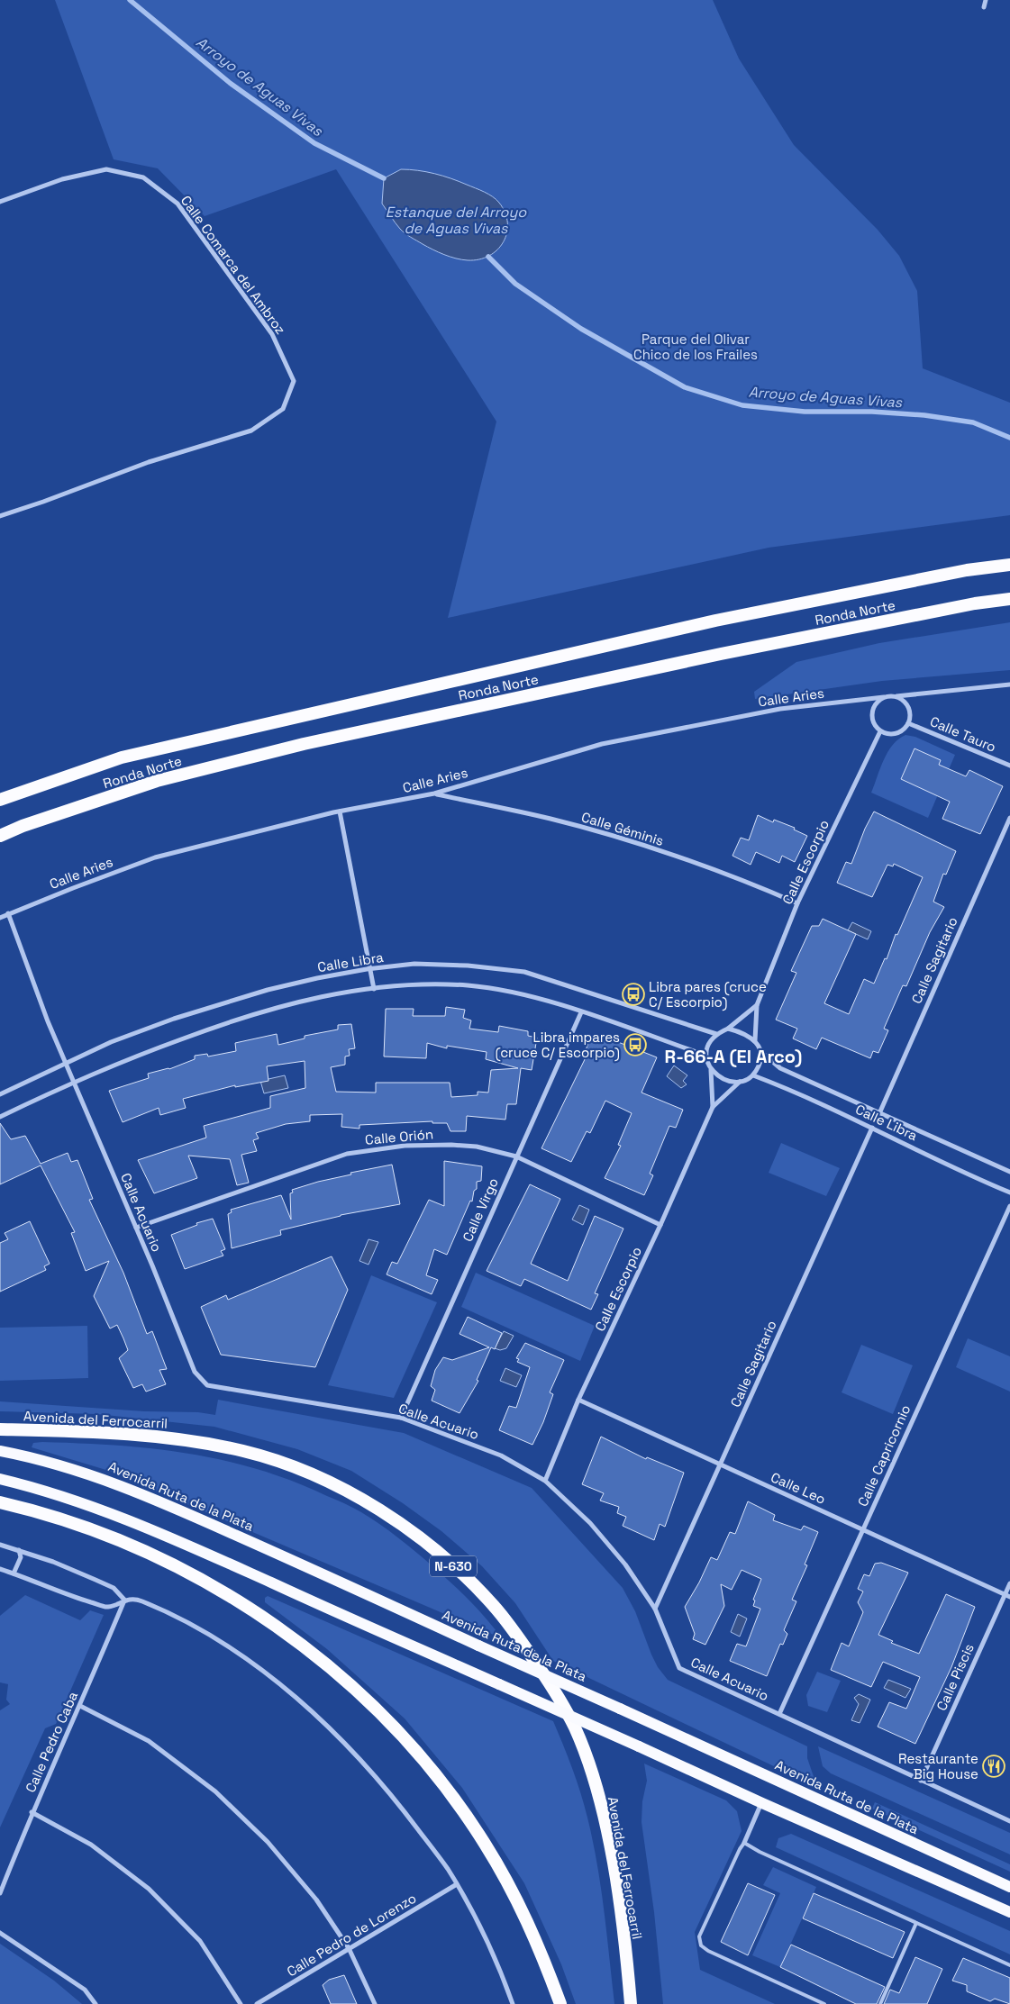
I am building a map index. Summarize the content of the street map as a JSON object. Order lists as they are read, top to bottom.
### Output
{
  "streets": {
    "highway": ["Ronda Norte", "Avenida del Ferrocarril", "N-630"],
    "main road": ["Avenida Ruta de la Plata"],
    "street": [
      "Calle Comarca del Ambroz",
      "Calle Aries",
      "Calle Tauro",
      "Calle Géminis",
      "Calle Escorpio",
      "Calle Sagitario",
      "Calle Libra",
      "Calle Orión",
      "Calle Virgo",
      "Calle Acuario",
      "Calle Capricornio",
      "Calle Leo",
      "Calle Piscis",
      "Calle Pedro Caba",
      "Calle Pedro de Lorenzo"
    ]
  },
  "crossings": [
    ["Calle Aries", "Calle Tauro"],
    ["Calle Aries", "Calle Géminis"],
    ["Calle Aries", "Calle Escorpio"],
    ["Calle Aries", "Calle Acuario"],
    ["Calle Tauro", "Calle Escorpio"],
    ["Calle Géminis", "Calle Escorpio"],
    ["Calle Escorpio", "Calle Libra"],
    ["Calle Escorpio", "Calle Orión"],
    ["Calle Escorpio", "Calle Acuario"],
    ["Calle Escorpio", "Calle Leo"],
    ["Calle Sagitario", "Calle Libra"],
    ["Calle Sagitario", "Calle Acuario"],
    ["Calle Sagitario", "Calle Leo"],
    ["Calle Libra", "Calle Acuario"],
    ["Calle Orión", "Calle Virgo"],
    ["Calle Orión", "Calle Acuario"],
    ["Calle Virgo", "Calle Acuario"],
    ["Calle Acuario", "Calle Capricornio"],
    ["Calle Acuario", "Calle Piscis"],
    ["Calle Capricornio", "Calle Leo"],
    ["Calle Leo", "Calle Piscis"]
  ],
  "districts": ["R-66-A (El Arco)"],
  "water": ["Arroyo de Aguas Vivas", "Estanque del Arroyo de Aguas Vivas"],
  "parks": ["Parque del Olivar Chico de los Frailes"],
  "places": {
    "bus stop": ["Libra pares (cruce C/ Escorpio)", "Libra impares (cruce C/ Escorpio)"],
    "restaurant": ["Restaurante Big House"]
  }
}
